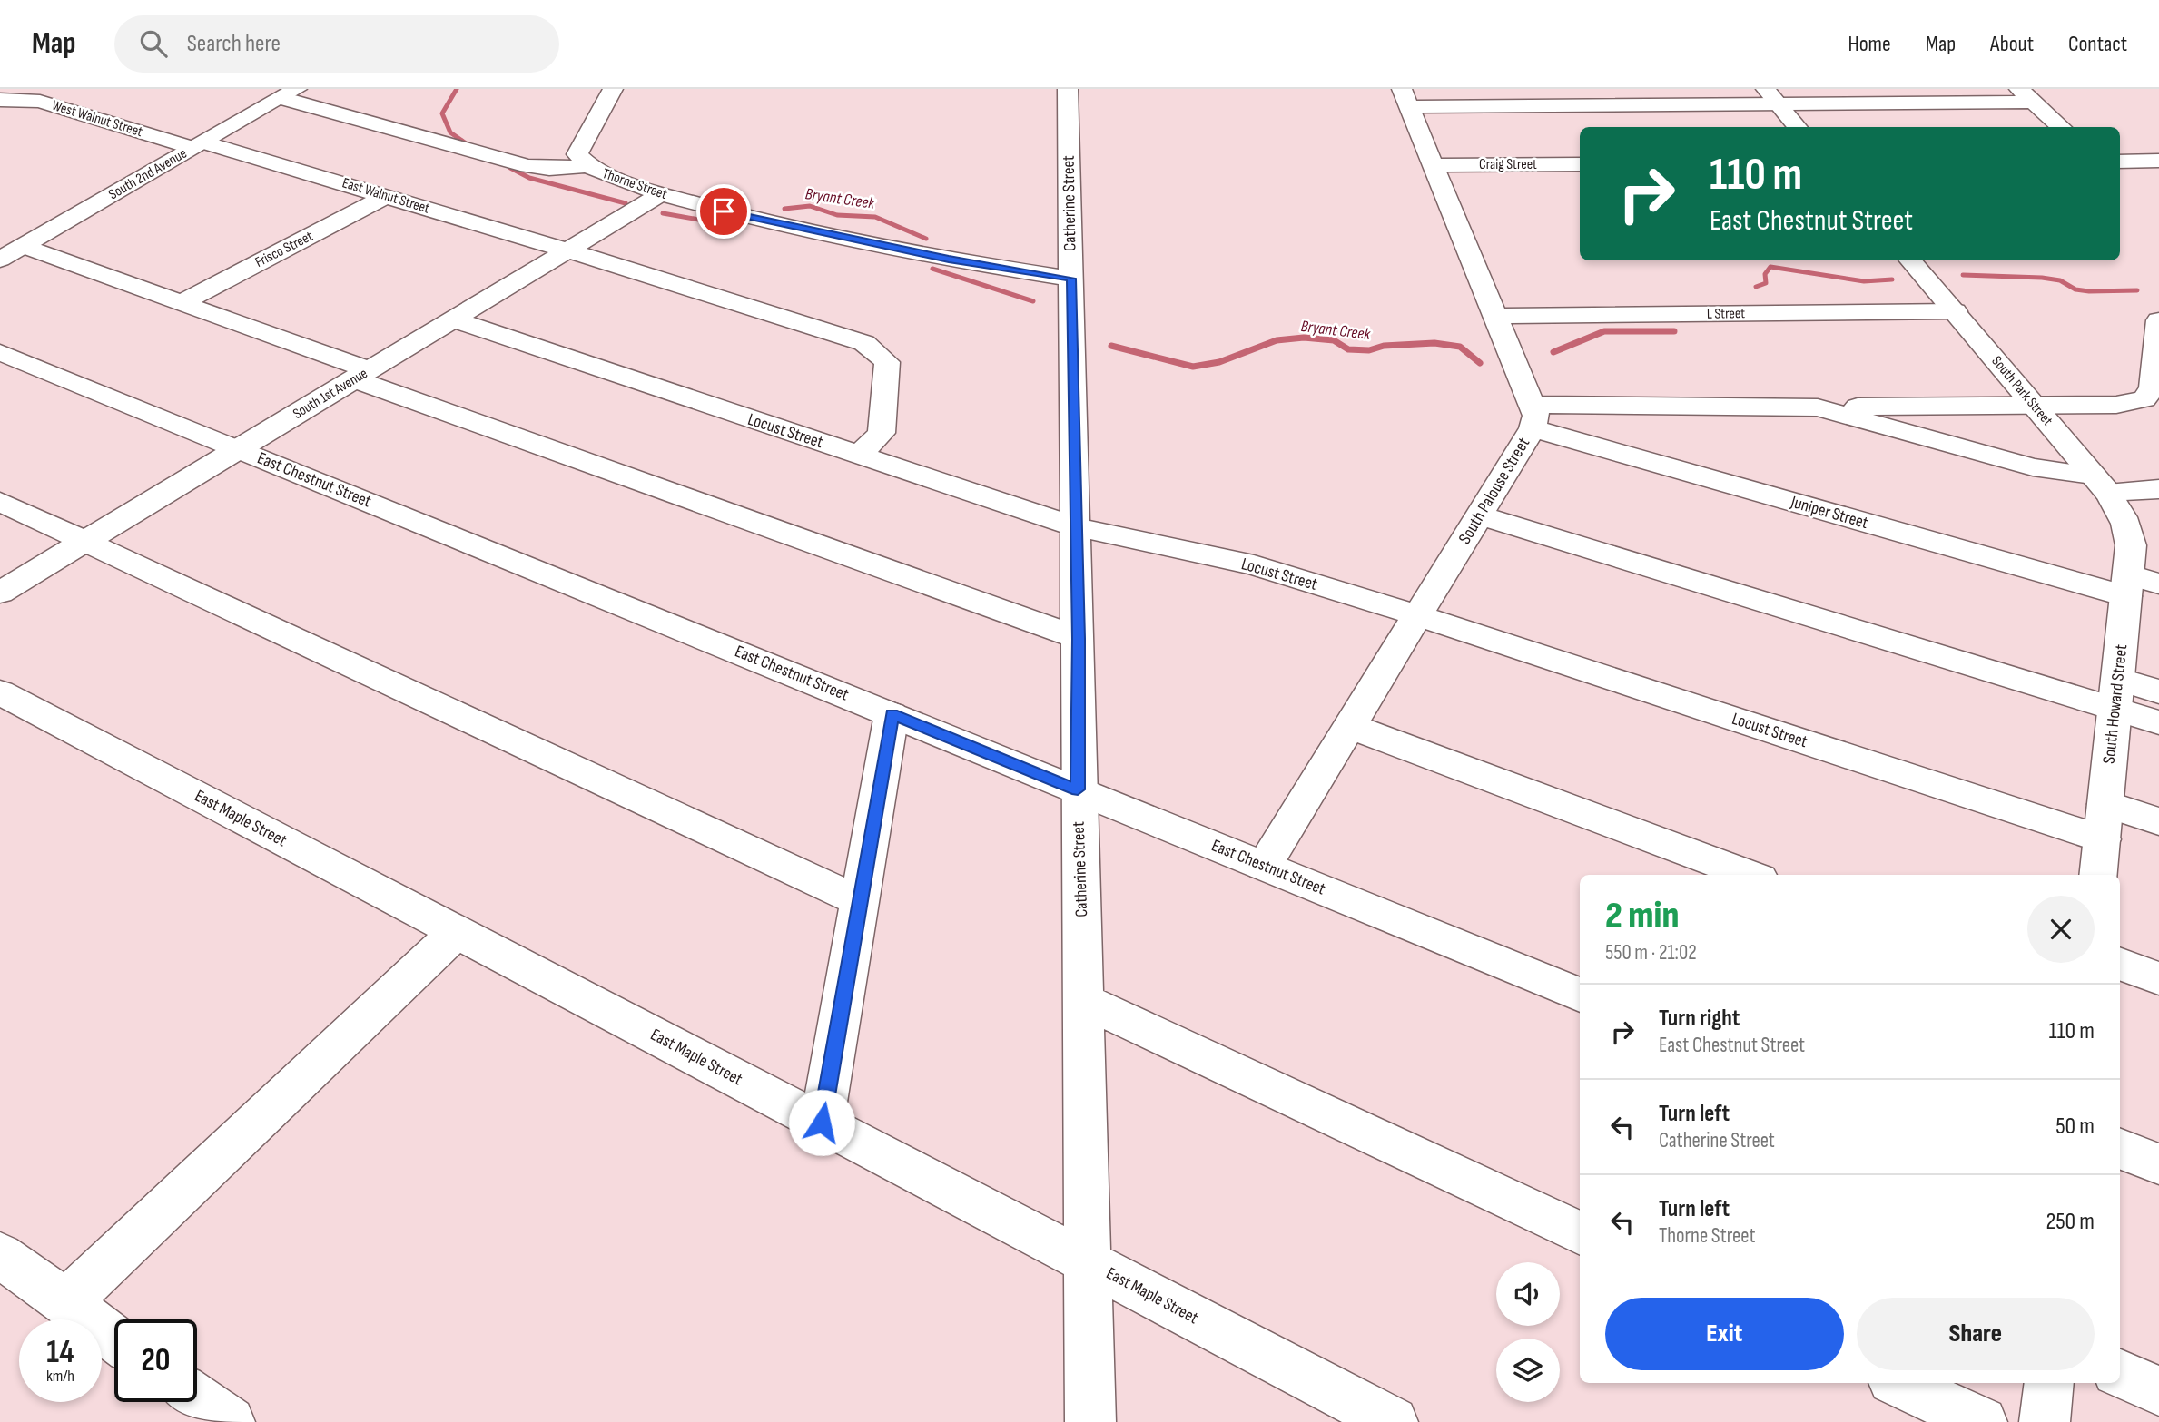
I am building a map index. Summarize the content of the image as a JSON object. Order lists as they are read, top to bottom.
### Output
{
  "streets": {
    "street": [
      "West Walnut Street",
      "Craig Street",
      "South 2nd Avenue",
      "Thorne Street",
      "East Walnut Street",
      "Catherine Street",
      "Frisco Street",
      "L Street",
      "South Park Street",
      "South 1st Avenue",
      "Locust Street",
      "East Chestnut Street",
      "South Palouse Street",
      "Juniper Street",
      "South Howard Street",
      "East Maple Street"
    ]
  },
  "crossings": [
    ["West Walnut Street", "South 2nd Avenue"],
    ["West Walnut Street", "East Walnut Street"],
    ["South 2nd Avenue", "East Walnut Street"],
    ["Thorne Street", "Catherine Street"],
    ["Thorne Street", "South 1st Avenue"],
    ["East Walnut Street", "Frisco Street"],
    ["East Walnut Street", "South 1st Avenue"],
    ["East Walnut Street", "Locust Street"],
    ["Catherine Street", "Locust Street"],
    ["Catherine Street", "East Chestnut Street"],
    ["Catherine Street", "East Maple Street"],
    ["L Street", "South Park Street"],
    ["South Park Street", "South Howard Street"],
    ["South 1st Avenue", "Locust Street"],
    ["South 1st Avenue", "East Chestnut Street"],
    ["Locust Street", "South Palouse Street"],
    ["Locust Street", "South Howard Street"],
    ["East Chestnut Street", "South Palouse Street"],
    ["South Palouse Street", "Juniper Street"],
    ["Juniper Street", "South Howard Street"]
  ],
  "water": ["Bryant Creek"],
  "page": {
    "header": "Map",
    "search": "Search here",
    "nav": [
      "Home",
      "Map",
      "About",
      "Contact"
    ],
    "turn": ["110 m", "East Chestnut Street"],
    "heading": ["2 min", "550 m · 21:02"],
    "list": [
      {
        "name": "Turn right",
        "note": "East Chestnut Street",
        "value": "110 m"
      },
      {
        "name": "Turn left",
        "note": "Catherine Street",
        "value": "50 m"
      },
      {
        "name": "Turn left",
        "note": "Thorne Street",
        "value": "250 m"
      }
    ],
    "buttons": ["Exit", "Share"],
    "speed": "14 km/h",
    "limit": "20"
  }
}
